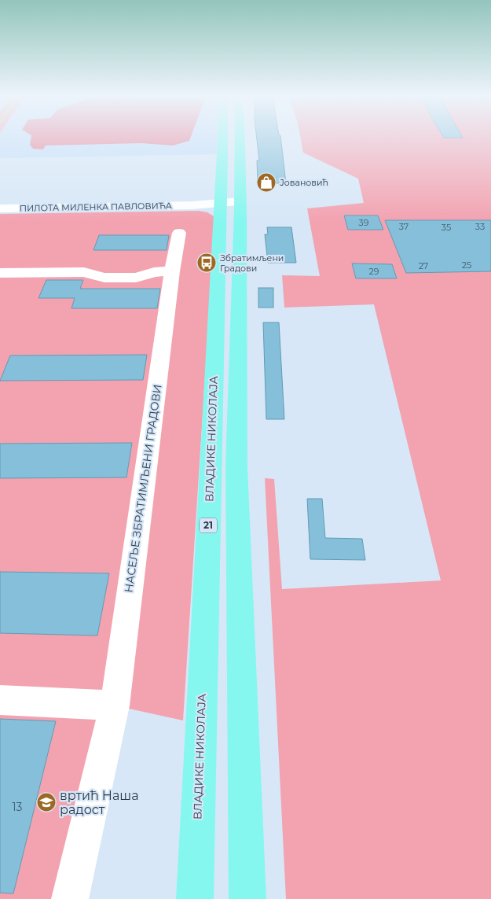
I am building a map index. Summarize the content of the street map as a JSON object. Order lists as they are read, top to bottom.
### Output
{
  "streets": {
    "main road": ["ВЛАДИКЕ НИКОЛАЈА", "21"],
    "street": ["ПИЛОТА МИЛЕНКА ПАВЛОВИЋА", "НАСЕЉЕ ЗБРАТИМЉЕНИ ГРАДОВИ"]
  },
  "crossings": [
    ["ПИЛОТА МИЛЕНКА ПАВЛОВИЋА", "ВЛАДИКЕ НИКОЛАЈА"]
  ],
  "places": {
    "shop": ["Јовановић"],
    "bus stop": ["Збратимљени Градови"],
    "school or university": ["вртић Наша радост"]
  },
  "house_numbers": [
    "39",
    "37",
    "33",
    "35",
    "25",
    "27",
    "29",
    "13"
  ]
}
